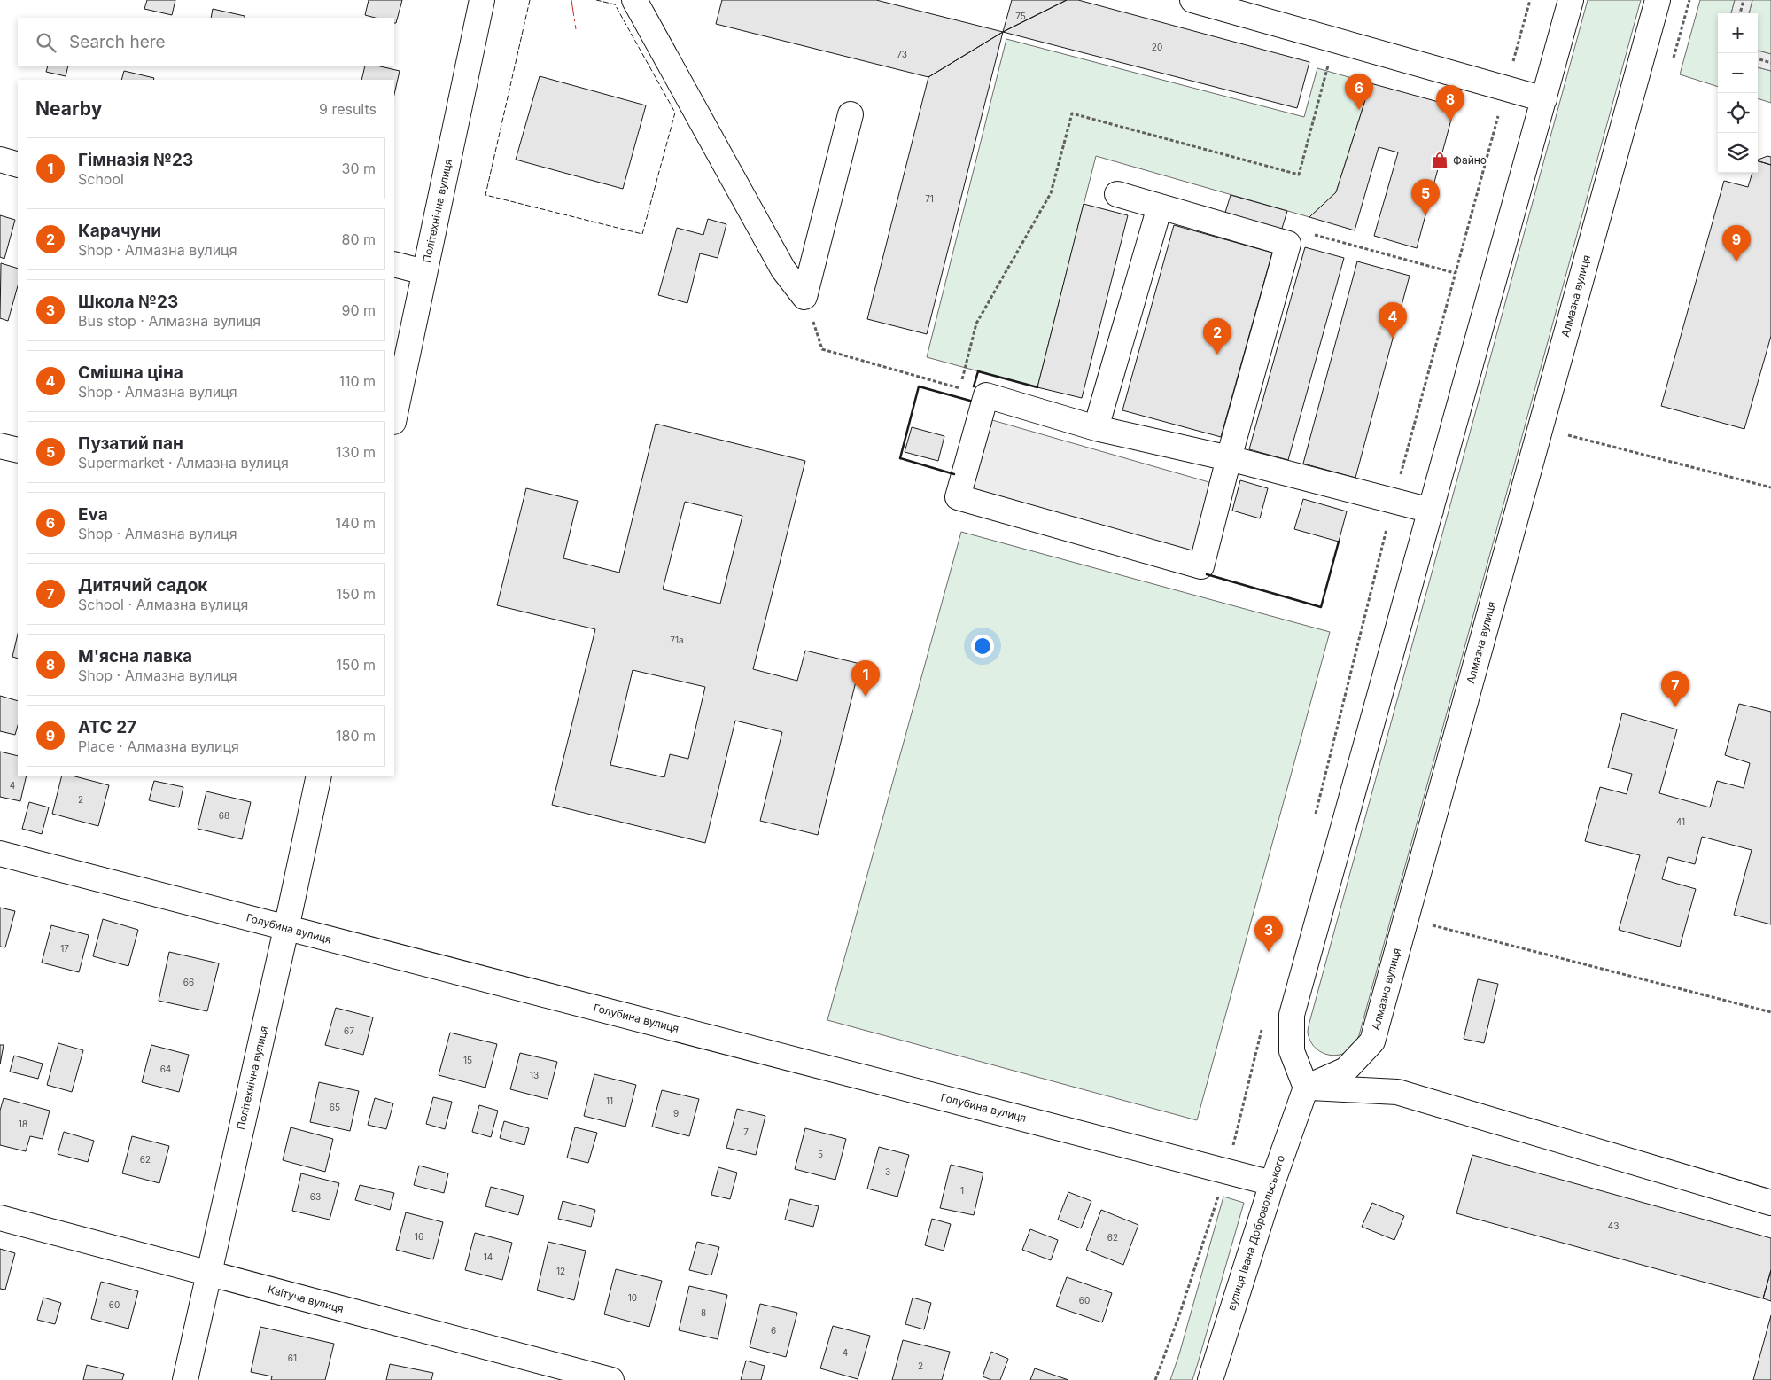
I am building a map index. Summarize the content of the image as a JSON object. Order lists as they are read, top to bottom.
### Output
{
  "streets": {
    "street": [
      "Політехнічна вулиця",
      "Алмазна вулиця",
      "Голубина вулиця",
      "вулиця Івана Добровольського",
      "Квітуча вулиця"
    ]
  },
  "crossings": [
    ["Політехнічна вулиця", "Голубина вулиця"],
    ["Політехнічна вулиця", "Квітуча вулиця"],
    ["Алмазна вулиця", "вулиця Івана Добровольського"],
    ["Голубина вулиця", "вулиця Івана Добровольського"]
  ],
  "places": {
    "shop": ["Файно"]
  },
  "house_numbers": [
    "75",
    "20",
    "73",
    "71",
    "71а",
    "4",
    "2",
    "68",
    "41",
    "17",
    "66",
    "67",
    "15",
    "64",
    "13",
    "11",
    "65",
    "9",
    "18",
    "7",
    "5",
    "62",
    "3",
    "1",
    "63",
    "43",
    "16",
    "62",
    "14",
    "12",
    "10",
    "60",
    "60",
    "8",
    "6",
    "4",
    "61",
    "2"
  ],
  "page": {
    "map_buttons": ["+", "−"],
    "search": "Search here",
    "pins": [
      "6",
      "8",
      "5",
      "9",
      "4",
      "2",
      "1",
      "7",
      "3"
    ],
    "heading": ["Nearby", "9 results"],
    "list": [
      {
        "mark": "1",
        "name": "Гімназія №23",
        "note": "School",
        "value": "30 m"
      },
      {
        "mark": "2",
        "name": "Карачуни",
        "note": "Shop · Алмазна вулиця",
        "value": "80 m"
      },
      {
        "mark": "3",
        "name": "Школа №23",
        "note": "Bus stop · Алмазна вулиця",
        "value": "90 m"
      },
      {
        "mark": "4",
        "name": "Смішна ціна",
        "note": "Shop · Алмазна вулиця",
        "value": "110 m"
      },
      {
        "mark": "5",
        "name": "Пузатий пан",
        "note": "Supermarket · Алмазна вулиця",
        "value": "130 m"
      },
      {
        "mark": "6",
        "name": "Eva",
        "note": "Shop · Алмазна вулиця",
        "value": "140 m"
      },
      {
        "mark": "7",
        "name": "Дитячий садок",
        "note": "School · Алмазна вулиця",
        "value": "150 m"
      },
      {
        "mark": "8",
        "name": "М'ясна лавка",
        "note": "Shop · Алмазна вулиця",
        "value": "150 m"
      },
      {
        "mark": "9",
        "name": "АТС 27",
        "note": "Place · Алмазна вулиця",
        "value": "180 m"
      }
    ]
  }
}
